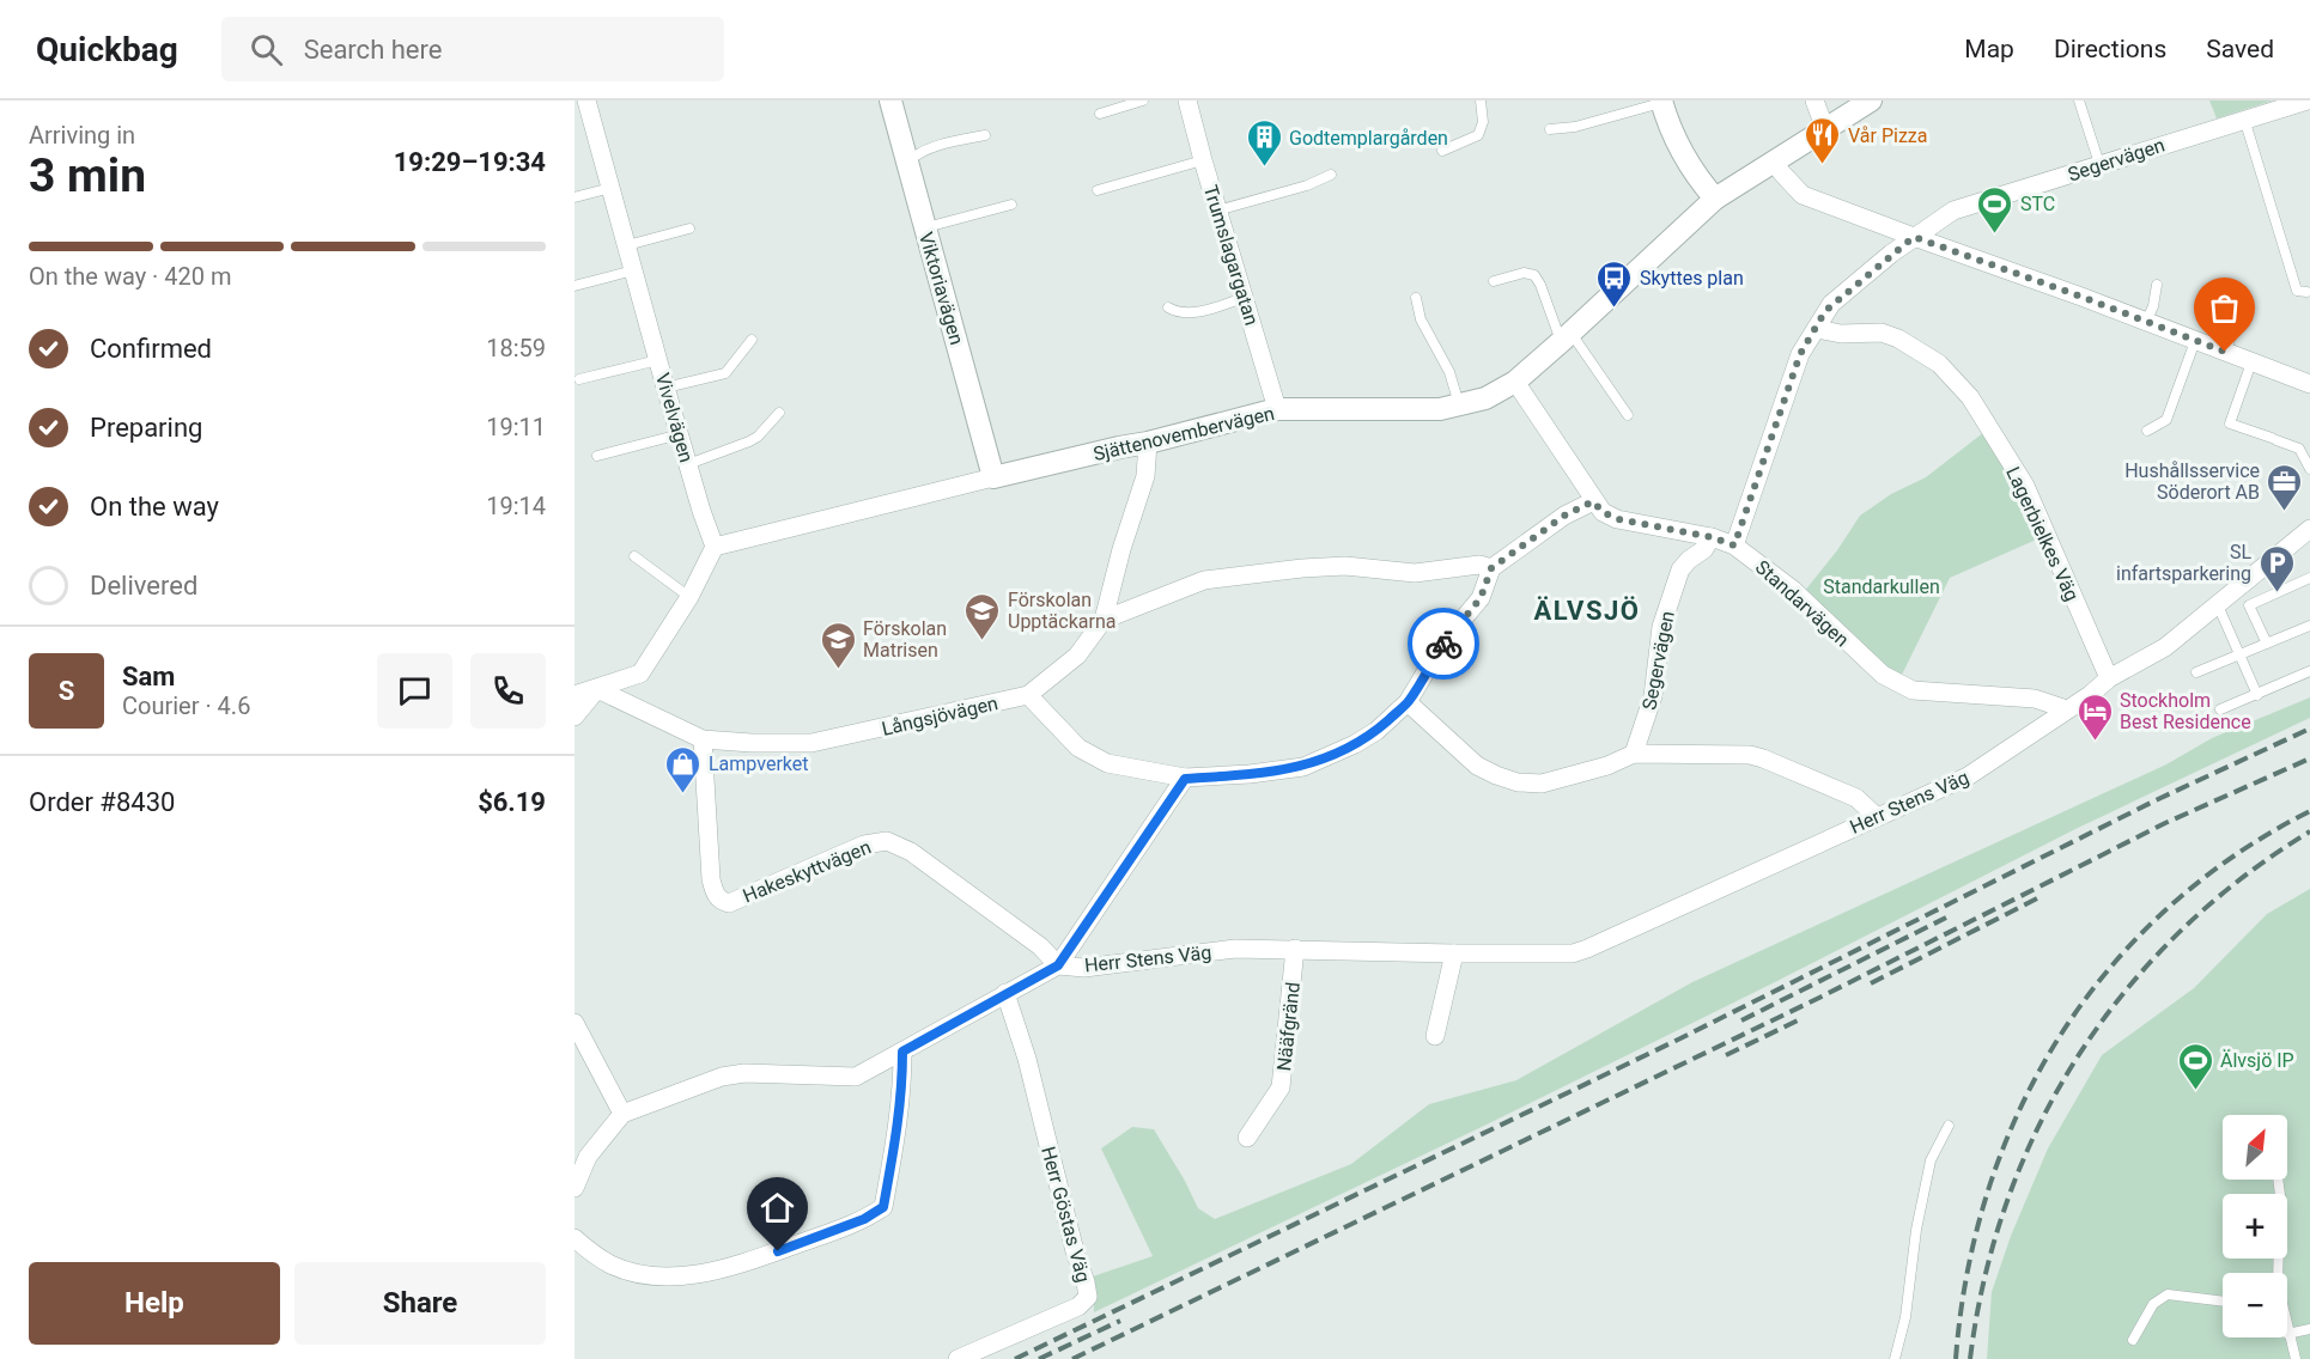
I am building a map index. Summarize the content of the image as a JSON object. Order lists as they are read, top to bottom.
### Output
{
  "streets": {
    "street": [
      "Segervägen",
      "Trumslagargatan",
      "Viktoriavägen",
      "Vivelvägen",
      "Sjättenovembervägen",
      "Lagerbielkes Väg",
      "Standarvägen",
      "Långsjövägen",
      "Herr Stens Väg",
      "Hakeskyttvägen",
      "Nääfgränd",
      "Herr Göstas Väg"
    ]
  },
  "crossings": [
    ["Segervägen", "Lagerbielkes Väg"],
    ["Segervägen", "Standarvägen"],
    ["Trumslagargatan", "Sjättenovembervägen"],
    ["Viktoriavägen", "Sjättenovembervägen"],
    ["Vivelvägen", "Sjättenovembervägen"],
    ["Sjättenovembervägen", "Standarvägen"],
    ["Sjättenovembervägen", "Långsjövägen"],
    ["Lagerbielkes Väg", "Herr Stens Väg"],
    ["Standarvägen", "Herr Stens Väg"],
    ["Långsjövägen", "Hakeskyttvägen"],
    ["Herr Stens Väg", "Hakeskyttvägen"],
    ["Herr Stens Väg", "Nääfgränd"],
    ["Herr Stens Väg", "Herr Göstas Väg"]
  ],
  "districts": ["ÄLVSJÖ"],
  "parks": ["Standarkullen"],
  "places": {
    "restaurant": ["Vår Pizza"],
    "building": ["Godtemplargården"],
    "sports": ["STC", "Älvsjö IP"],
    "bus stop": ["Skyttes plan"],
    "office": ["Hushållsservice Söderort AB"],
    "parking": ["SL infartsparkering"],
    "school or university": ["Förskolan Upptäckarna", "Förskolan Matrisen"],
    "hotel": ["Stockholm Best Residence"],
    "shop": ["Lampverket"]
  },
  "north": "top right",
  "page": {
    "header": "Quickbag",
    "search": "Search here",
    "nav": ["Map", "Directions", "Saved"],
    "heading": ["3 min", "Arriving in", "19:29–19:34"],
    "panel": [
      "Sam",
      "Courier · 4.6",
      "Order #8430",
      "$6.19"
    ],
    "bar": "On the way · 420 m",
    "list": [
      ["Confirmed", "18:59"],
      ["Preparing", "19:11"],
      ["On the way", "19:14"],
      "Delivered"
    ],
    "round": "S",
    "map_buttons": ["+", "−"],
    "buttons": ["Help", "Share"]
  }
}
